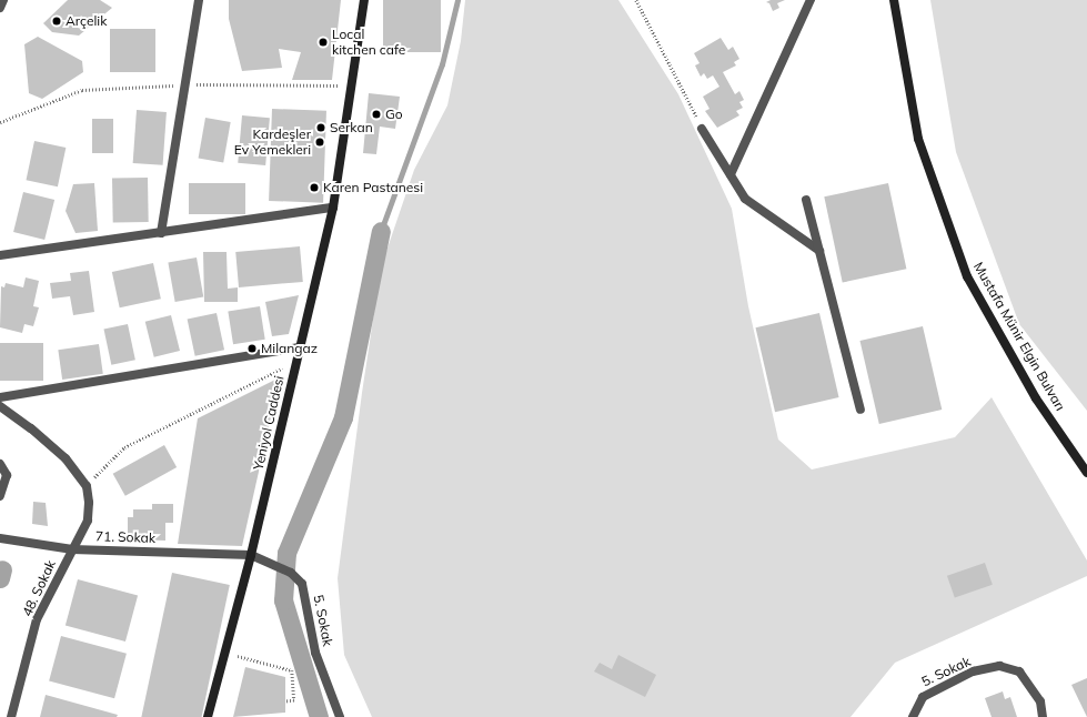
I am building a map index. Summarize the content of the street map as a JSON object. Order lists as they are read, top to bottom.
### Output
{
  "streets": {
    "street": [
      "Mustafa Münir Elgin Bulvarı",
      "Yeniyol Caddesi",
      "71. Sokak",
      "48. Sokak",
      "5. Sokak"
    ]
  },
  "crossings": [
    ["Yeniyol Caddesi", "71. Sokak"],
    ["Yeniyol Caddesi", "5. Sokak"],
    ["71. Sokak", "48. Sokak"],
    ["71. Sokak", "5. Sokak"]
  ],
  "places": [
    "Arçelik",
    "Local kitchen cafe",
    "Go",
    "Serkan",
    "Kardeşler Ev Yemekleri",
    "Karen Pastanesi",
    "Milangaz"
  ]
}
